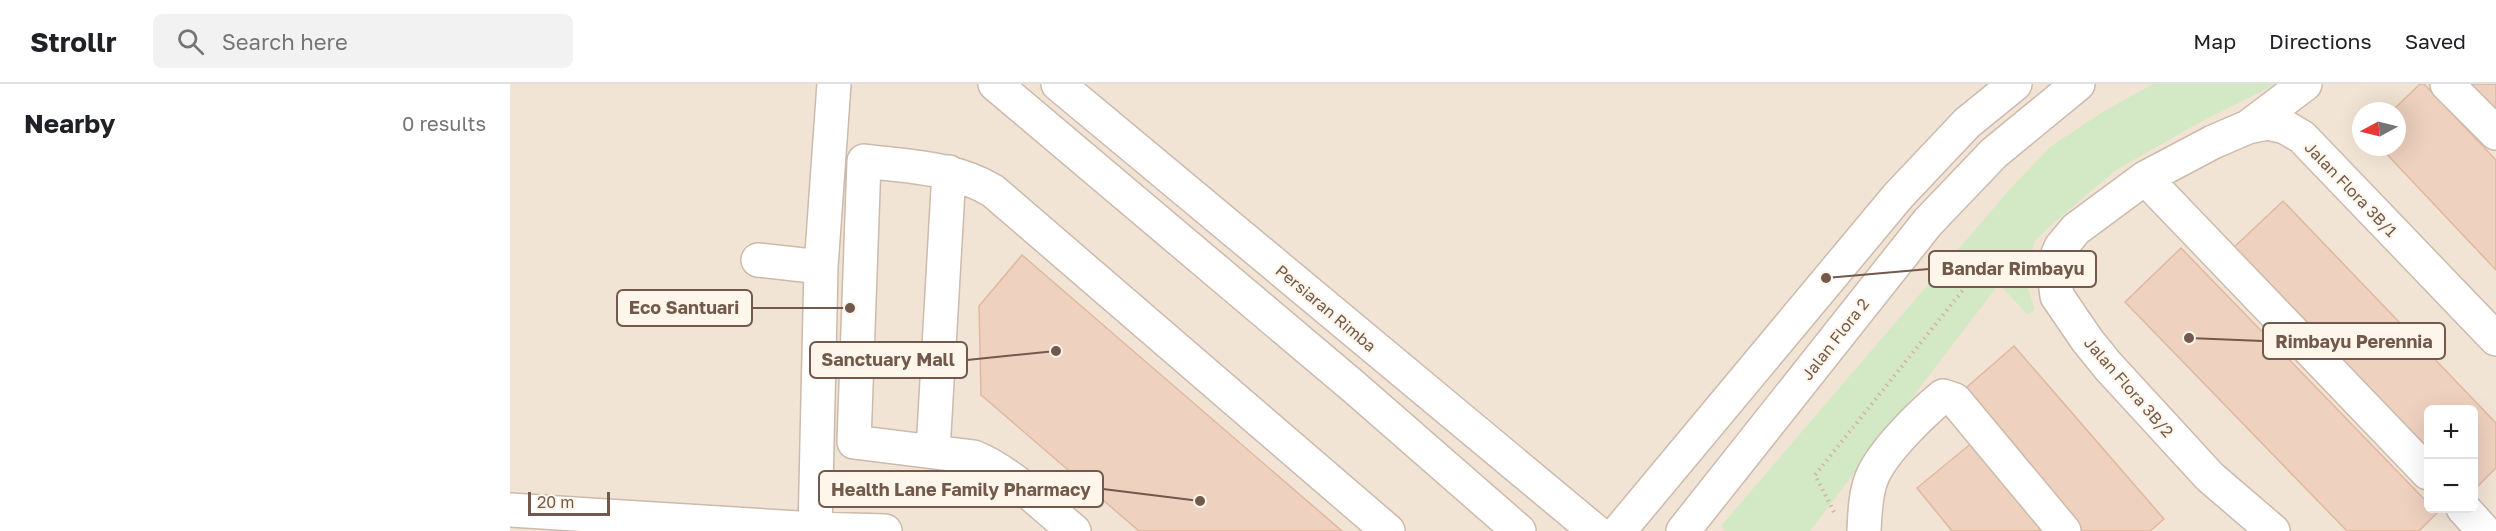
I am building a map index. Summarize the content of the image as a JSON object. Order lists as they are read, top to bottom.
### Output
{
  "streets": {
    "street": [
      "Jalan Flora 3B/1",
      "Persiaran Rimba",
      "Jalan Flora 2",
      "Jalan Flora 3B/2"
    ]
  },
  "crossings": [
    ["Jalan Flora 3B/1", "Jalan Flora 3B/2"]
  ],
  "places": [
    "Bandar Rimbayu",
    "Eco Santuari",
    "Rimbayu Perennia",
    "Sanctuary Mall",
    "Health Lane Family Pharmacy"
  ],
  "scale_bar": "20 m",
  "north": "left",
  "page": {
    "header": "Strollr",
    "search": "Search here",
    "nav": ["Map", "Directions", "Saved"],
    "heading": ["Nearby", "0 results"],
    "map_buttons": ["+", "−"],
    "scale": "20 m"
  }
}
